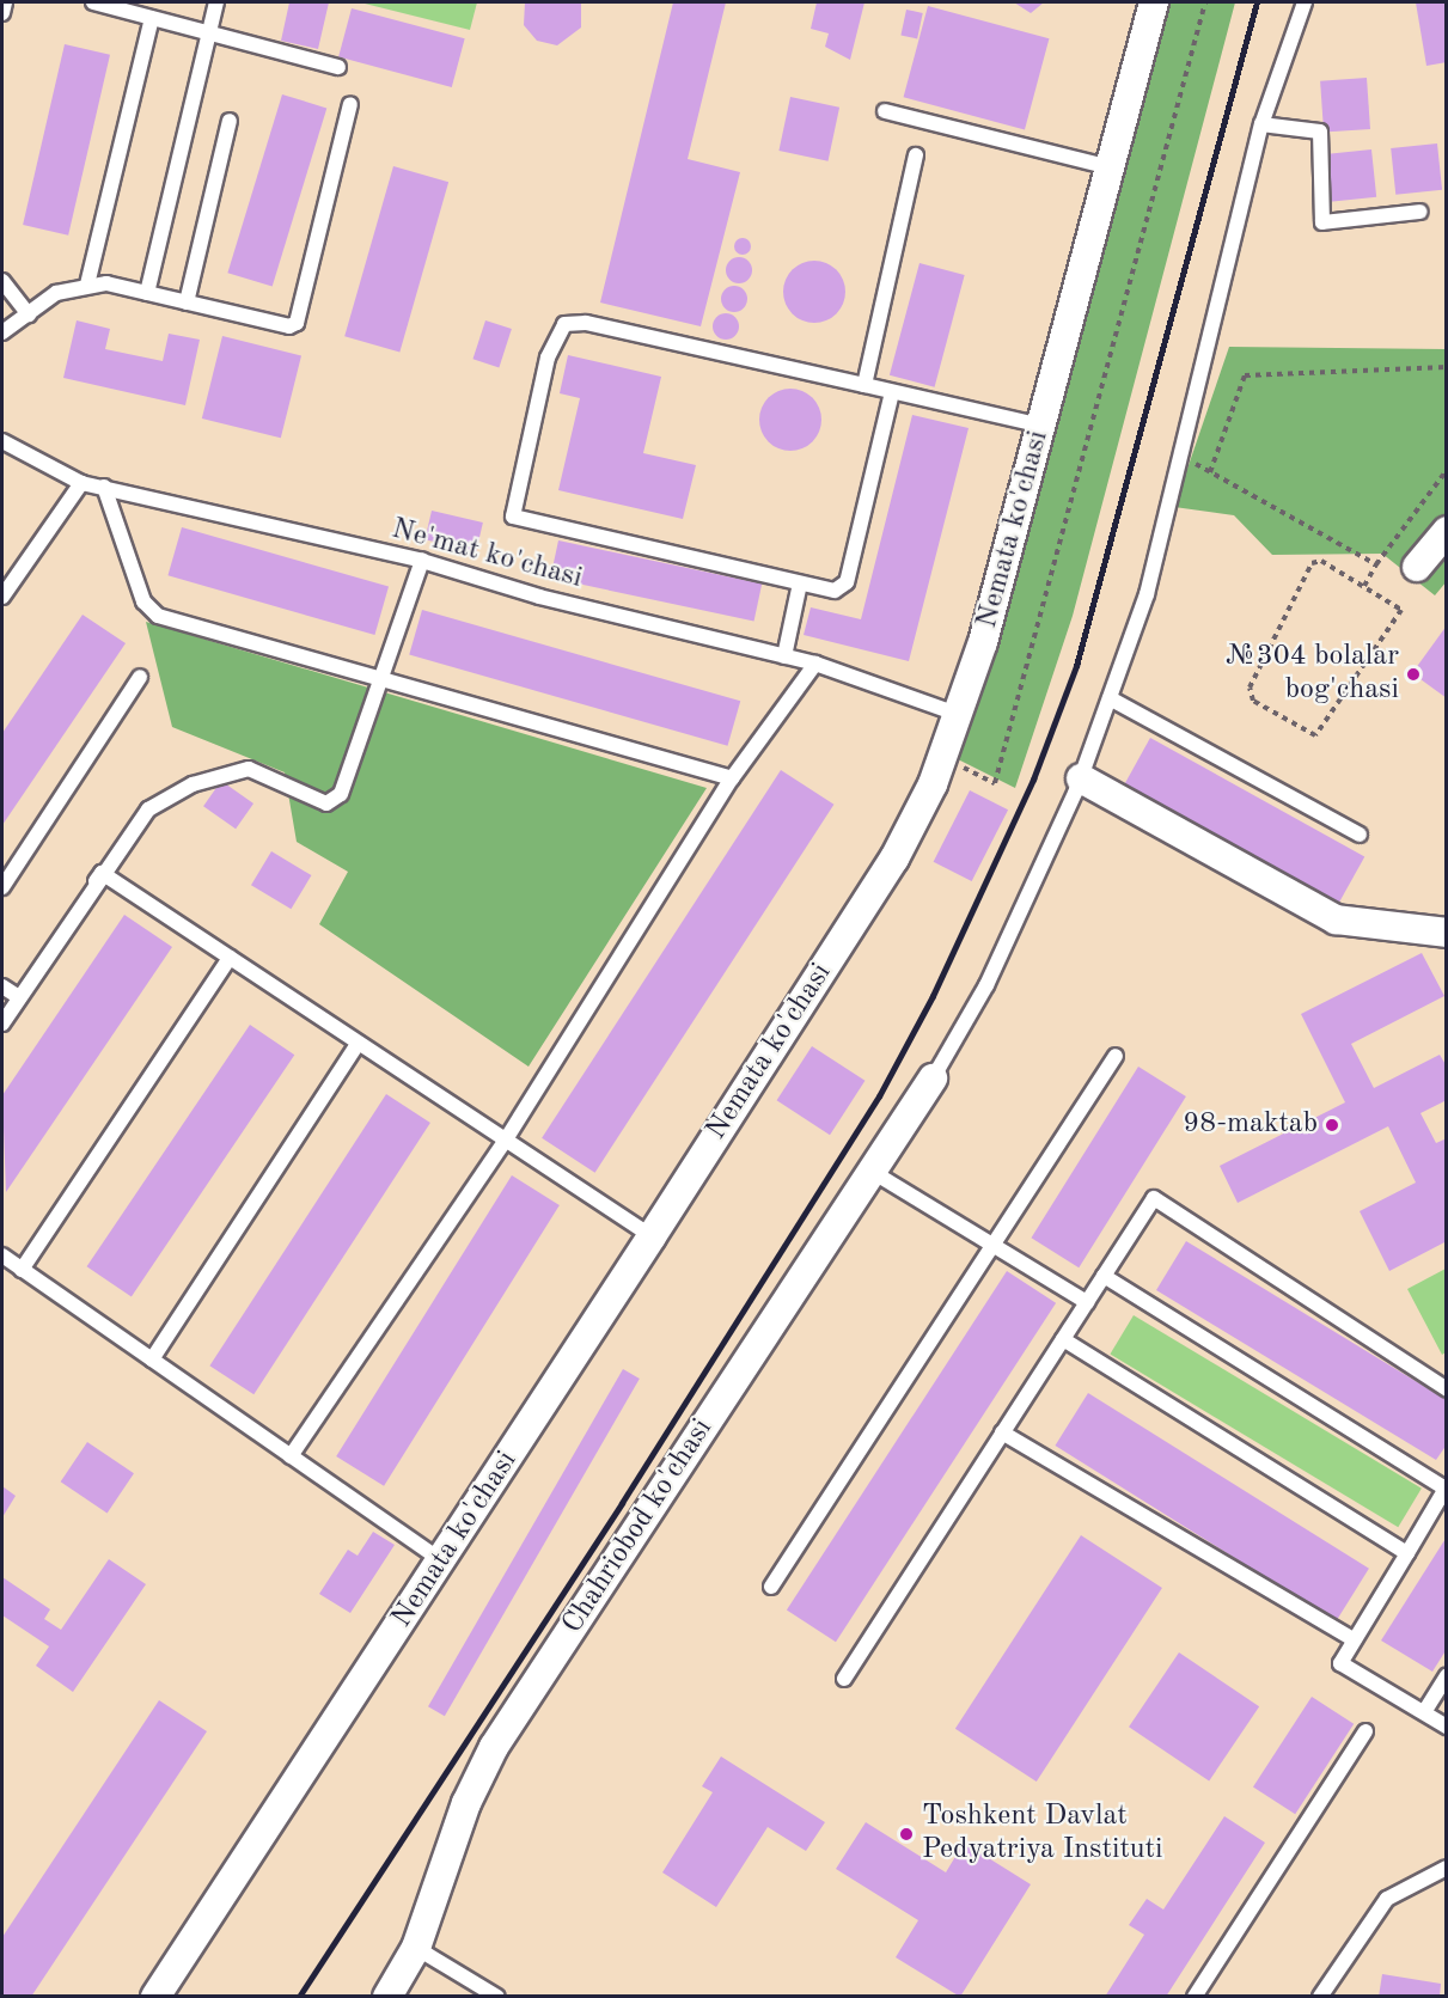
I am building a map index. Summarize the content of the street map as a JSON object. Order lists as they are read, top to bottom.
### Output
{
  "streets": {
    "street": ["Nemata ko'chasi", "Chahriobod ko'chasi"],
    "lane": ["Ne'mat ko'chasi"]
  },
  "crossings": [
    ["Nemata ko'chasi", "Ne'mat ko'chasi"]
  ],
  "places": ["№304 bolalar bog'chasi", "98-maktab", "Toshkent Davlat Pedyatriya Instituti"]
}
